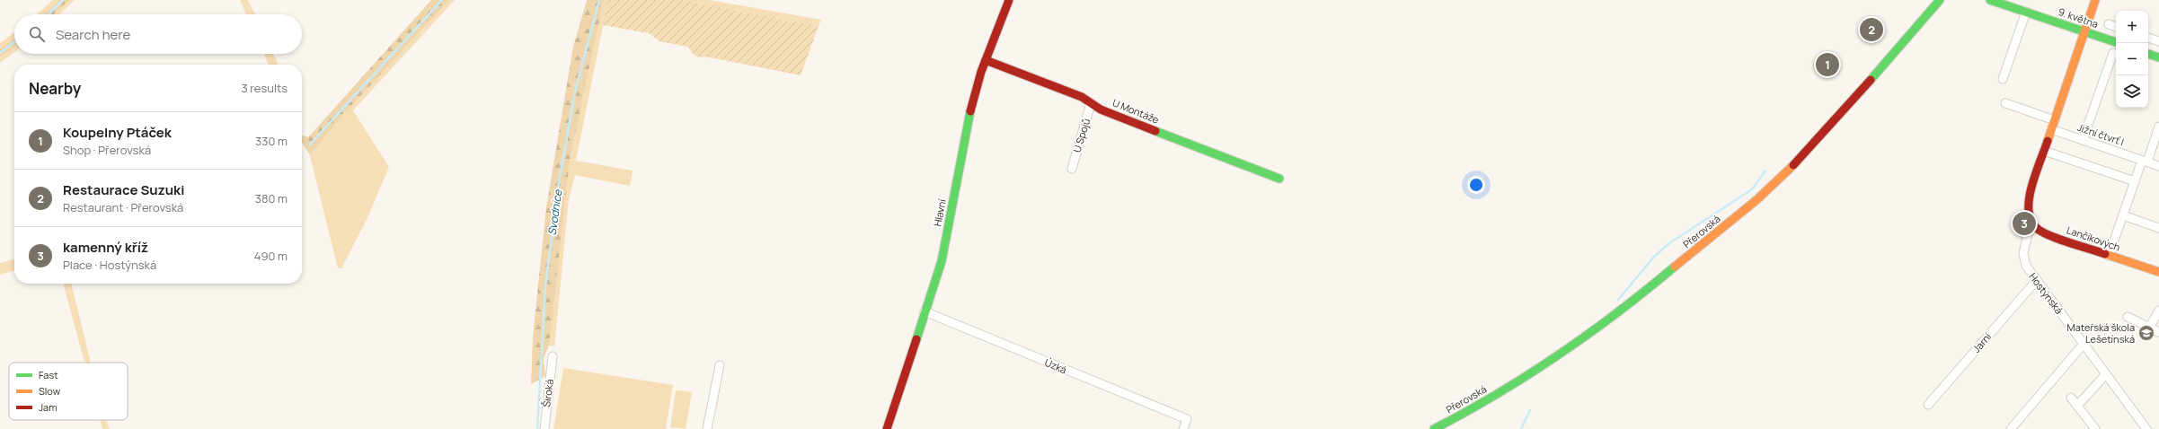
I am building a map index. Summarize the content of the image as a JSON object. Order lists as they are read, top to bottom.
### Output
{
  "streets": {
    "street": [
      "9. května",
      "U Montáže",
      "Jižní čtvrť I",
      "U Spojů",
      "Hlavní",
      "Přerovská",
      "Lančíkových",
      "Hostýnská",
      "Jarní",
      "Úzká",
      "Široká"
    ]
  },
  "crossings": [
    ["U Montáže", "U Spojů"],
    ["U Montáže", "Hlavní"],
    ["Hlavní", "Úzká"],
    ["Lančíkových", "Hostýnská"],
    ["Hostýnská", "Jarní"]
  ],
  "water": ["Svodnice"],
  "places": {
    "school or university": ["Mateřská škola Lešetínská"]
  },
  "legend": ["Fast", "Slow", "Jam"],
  "page": {
    "map_buttons": ["+", "−"],
    "search": "Search here",
    "pins": ["2", "1", "3"],
    "heading": ["Nearby", "3 results"],
    "list": [
      {
        "mark": "1",
        "name": "Koupelny Ptáček",
        "note": "Shop · Přerovská",
        "value": "330 m"
      },
      {
        "mark": "2",
        "name": "Restaurace Suzuki",
        "note": "Restaurant · Přerovská",
        "value": "380 m"
      },
      {
        "mark": "3",
        "name": "kamenný kříž",
        "note": "Place · Hostýnská",
        "value": "490 m"
      }
    ]
  }
}
